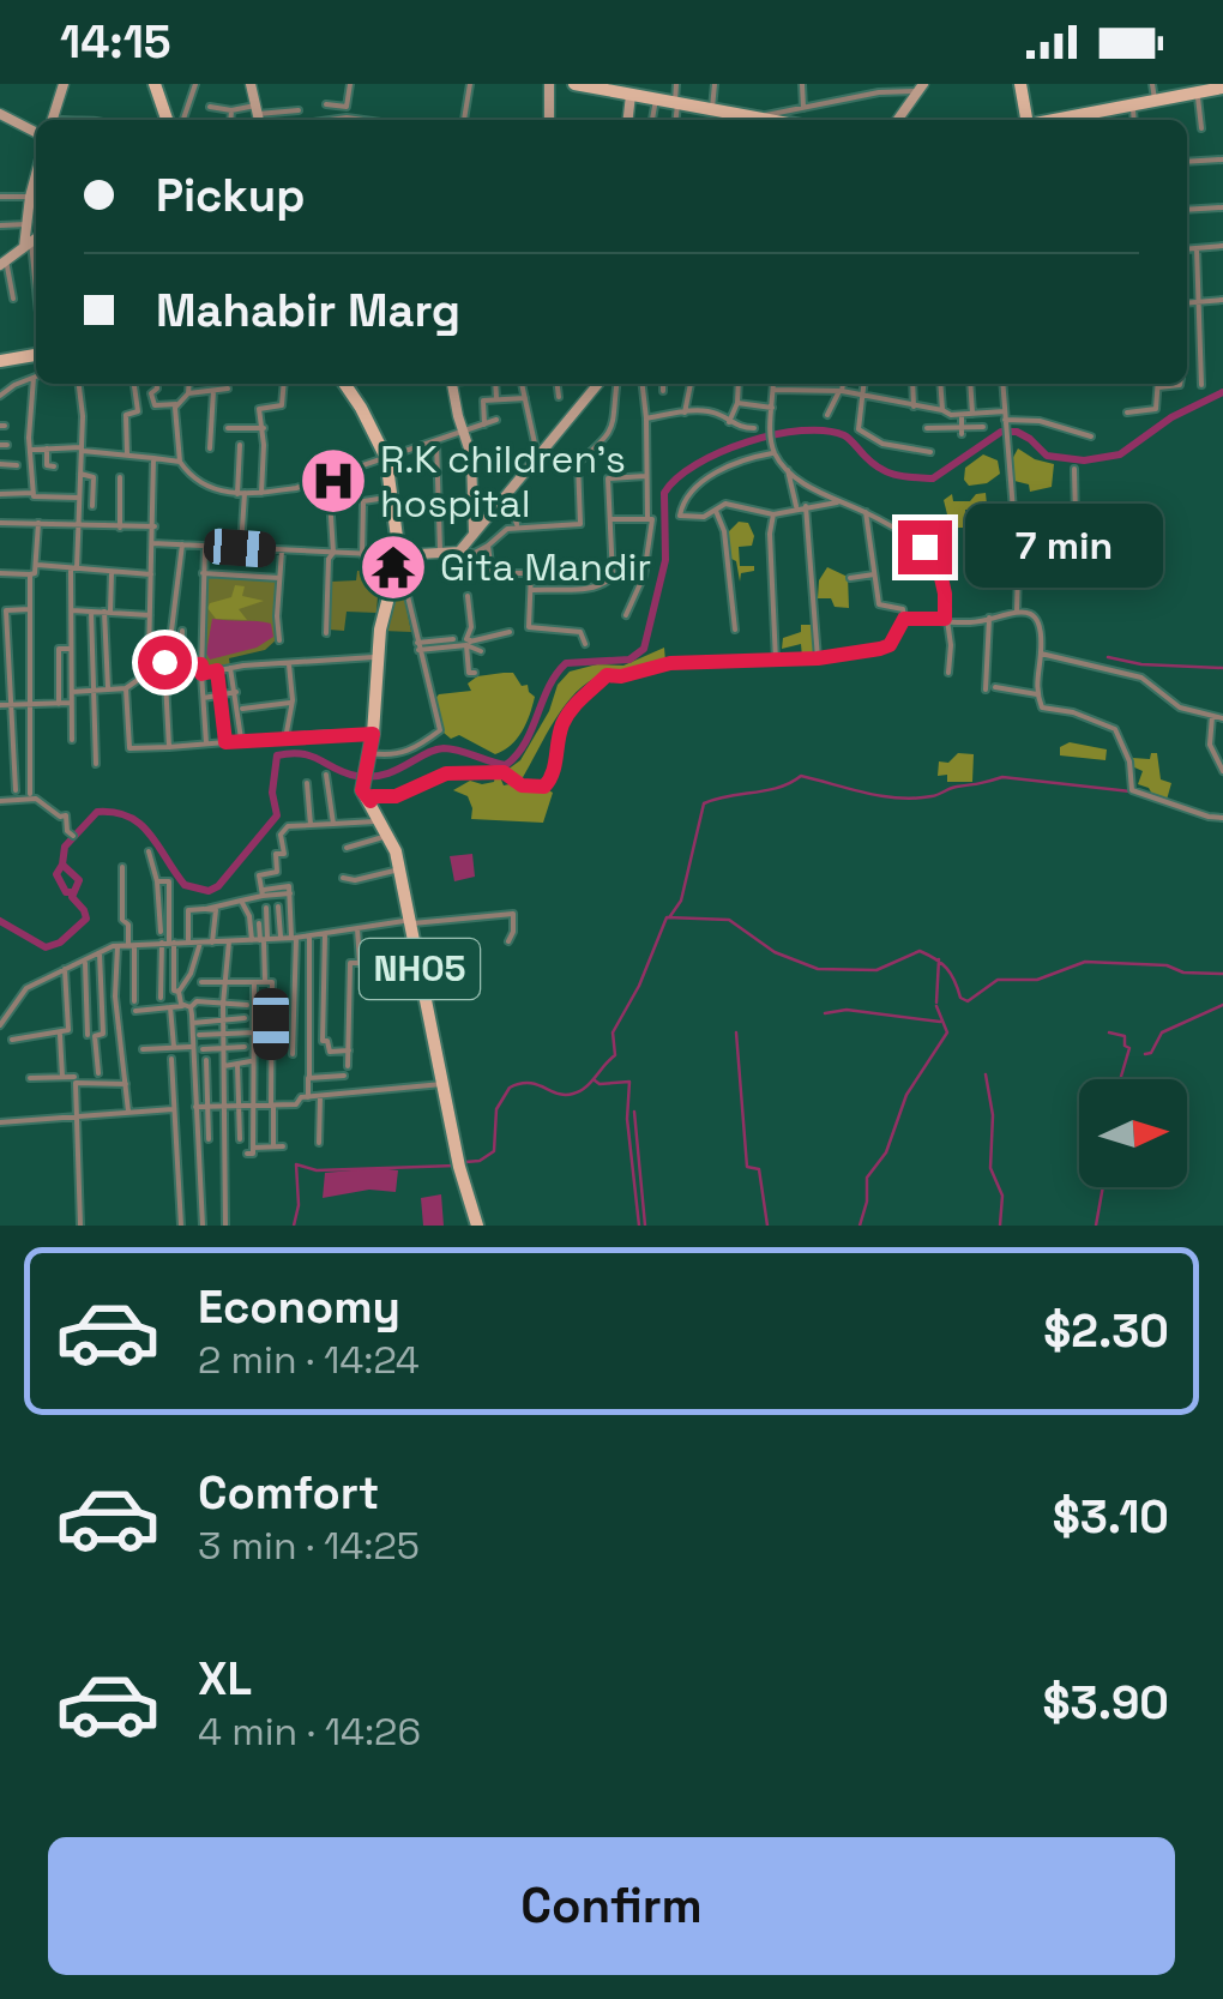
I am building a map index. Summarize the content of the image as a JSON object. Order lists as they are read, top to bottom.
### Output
{
  "streets": {
    "main road": ["NH05"]
  },
  "places": {
    "hospital": ["R.K children's hospital"],
    "temple": ["Gita Mandir"]
  },
  "north": "right",
  "page": {
    "status": "14:15",
    "banner": ["Pickup", "Mahabir Marg"],
    "bubble": "7 min",
    "list": [
      {
        "name": "Economy",
        "note": "2 min · 14:24",
        "value": "$2.30"
      },
      {
        "name": "Comfort",
        "note": "3 min · 14:25",
        "value": "$3.10"
      },
      {
        "name": "XL",
        "note": "4 min · 14:26",
        "value": "$3.90"
      }
    ],
    "buttons": "Confirm"
  }
}
